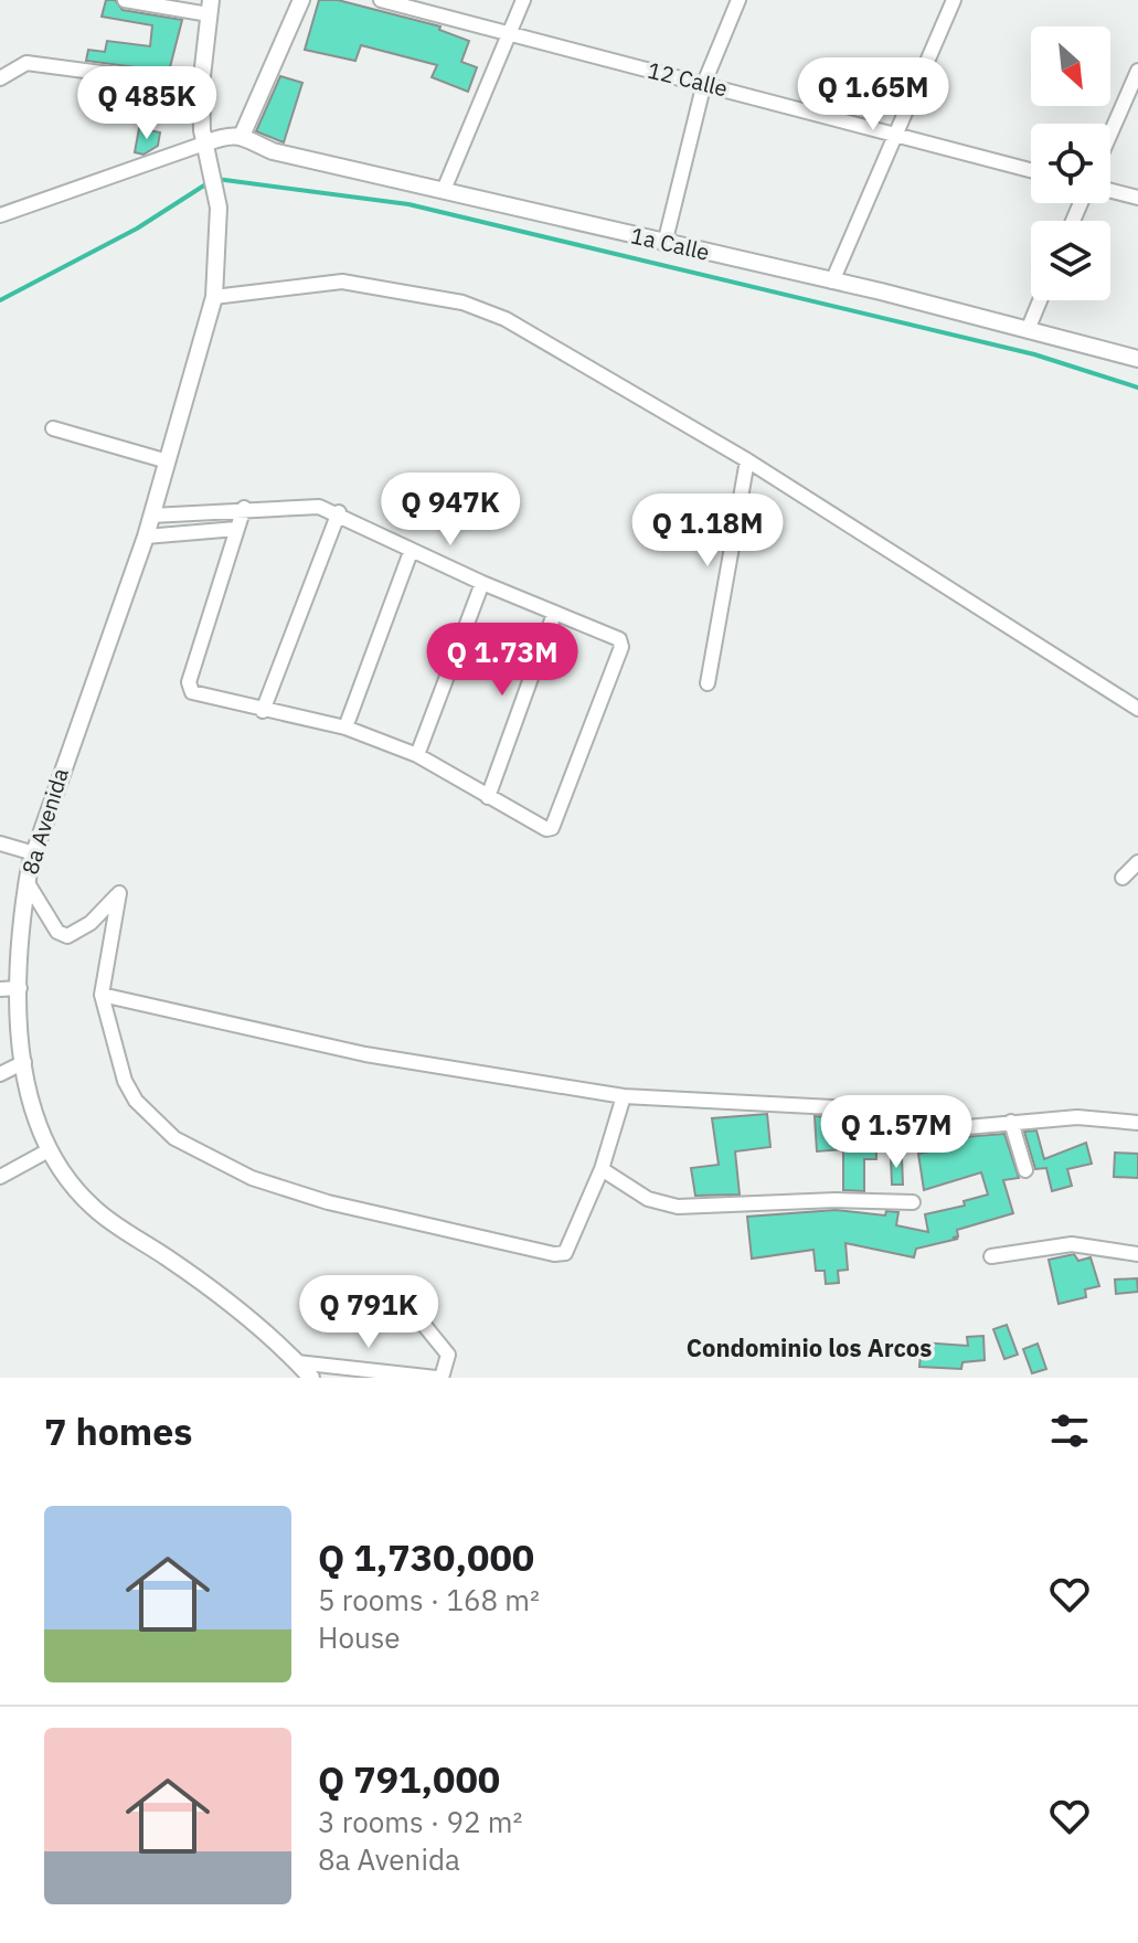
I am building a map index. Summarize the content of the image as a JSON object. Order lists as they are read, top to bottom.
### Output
{
  "streets": {
    "street": ["12 Calle", "1a Calle", "8a Avenida"]
  },
  "districts": ["Condominio los Arcos"],
  "north": "bottom right",
  "page": {
    "price": [
      "Q 1.65M",
      "Q 485K",
      "Q 947K",
      "Q 1.18M",
      "Q 1.73M",
      "Q 1.57M",
      "Q 791K"
    ],
    "heading": "7 homes",
    "list": [
      {
        "name": "Q 1,730,000",
        "note": "5 rooms · 168 m² · House"
      },
      {
        "name": "Q 791,000",
        "note": "3 rooms · 92 m² · 8a Avenida"
      }
    ]
  }
}
